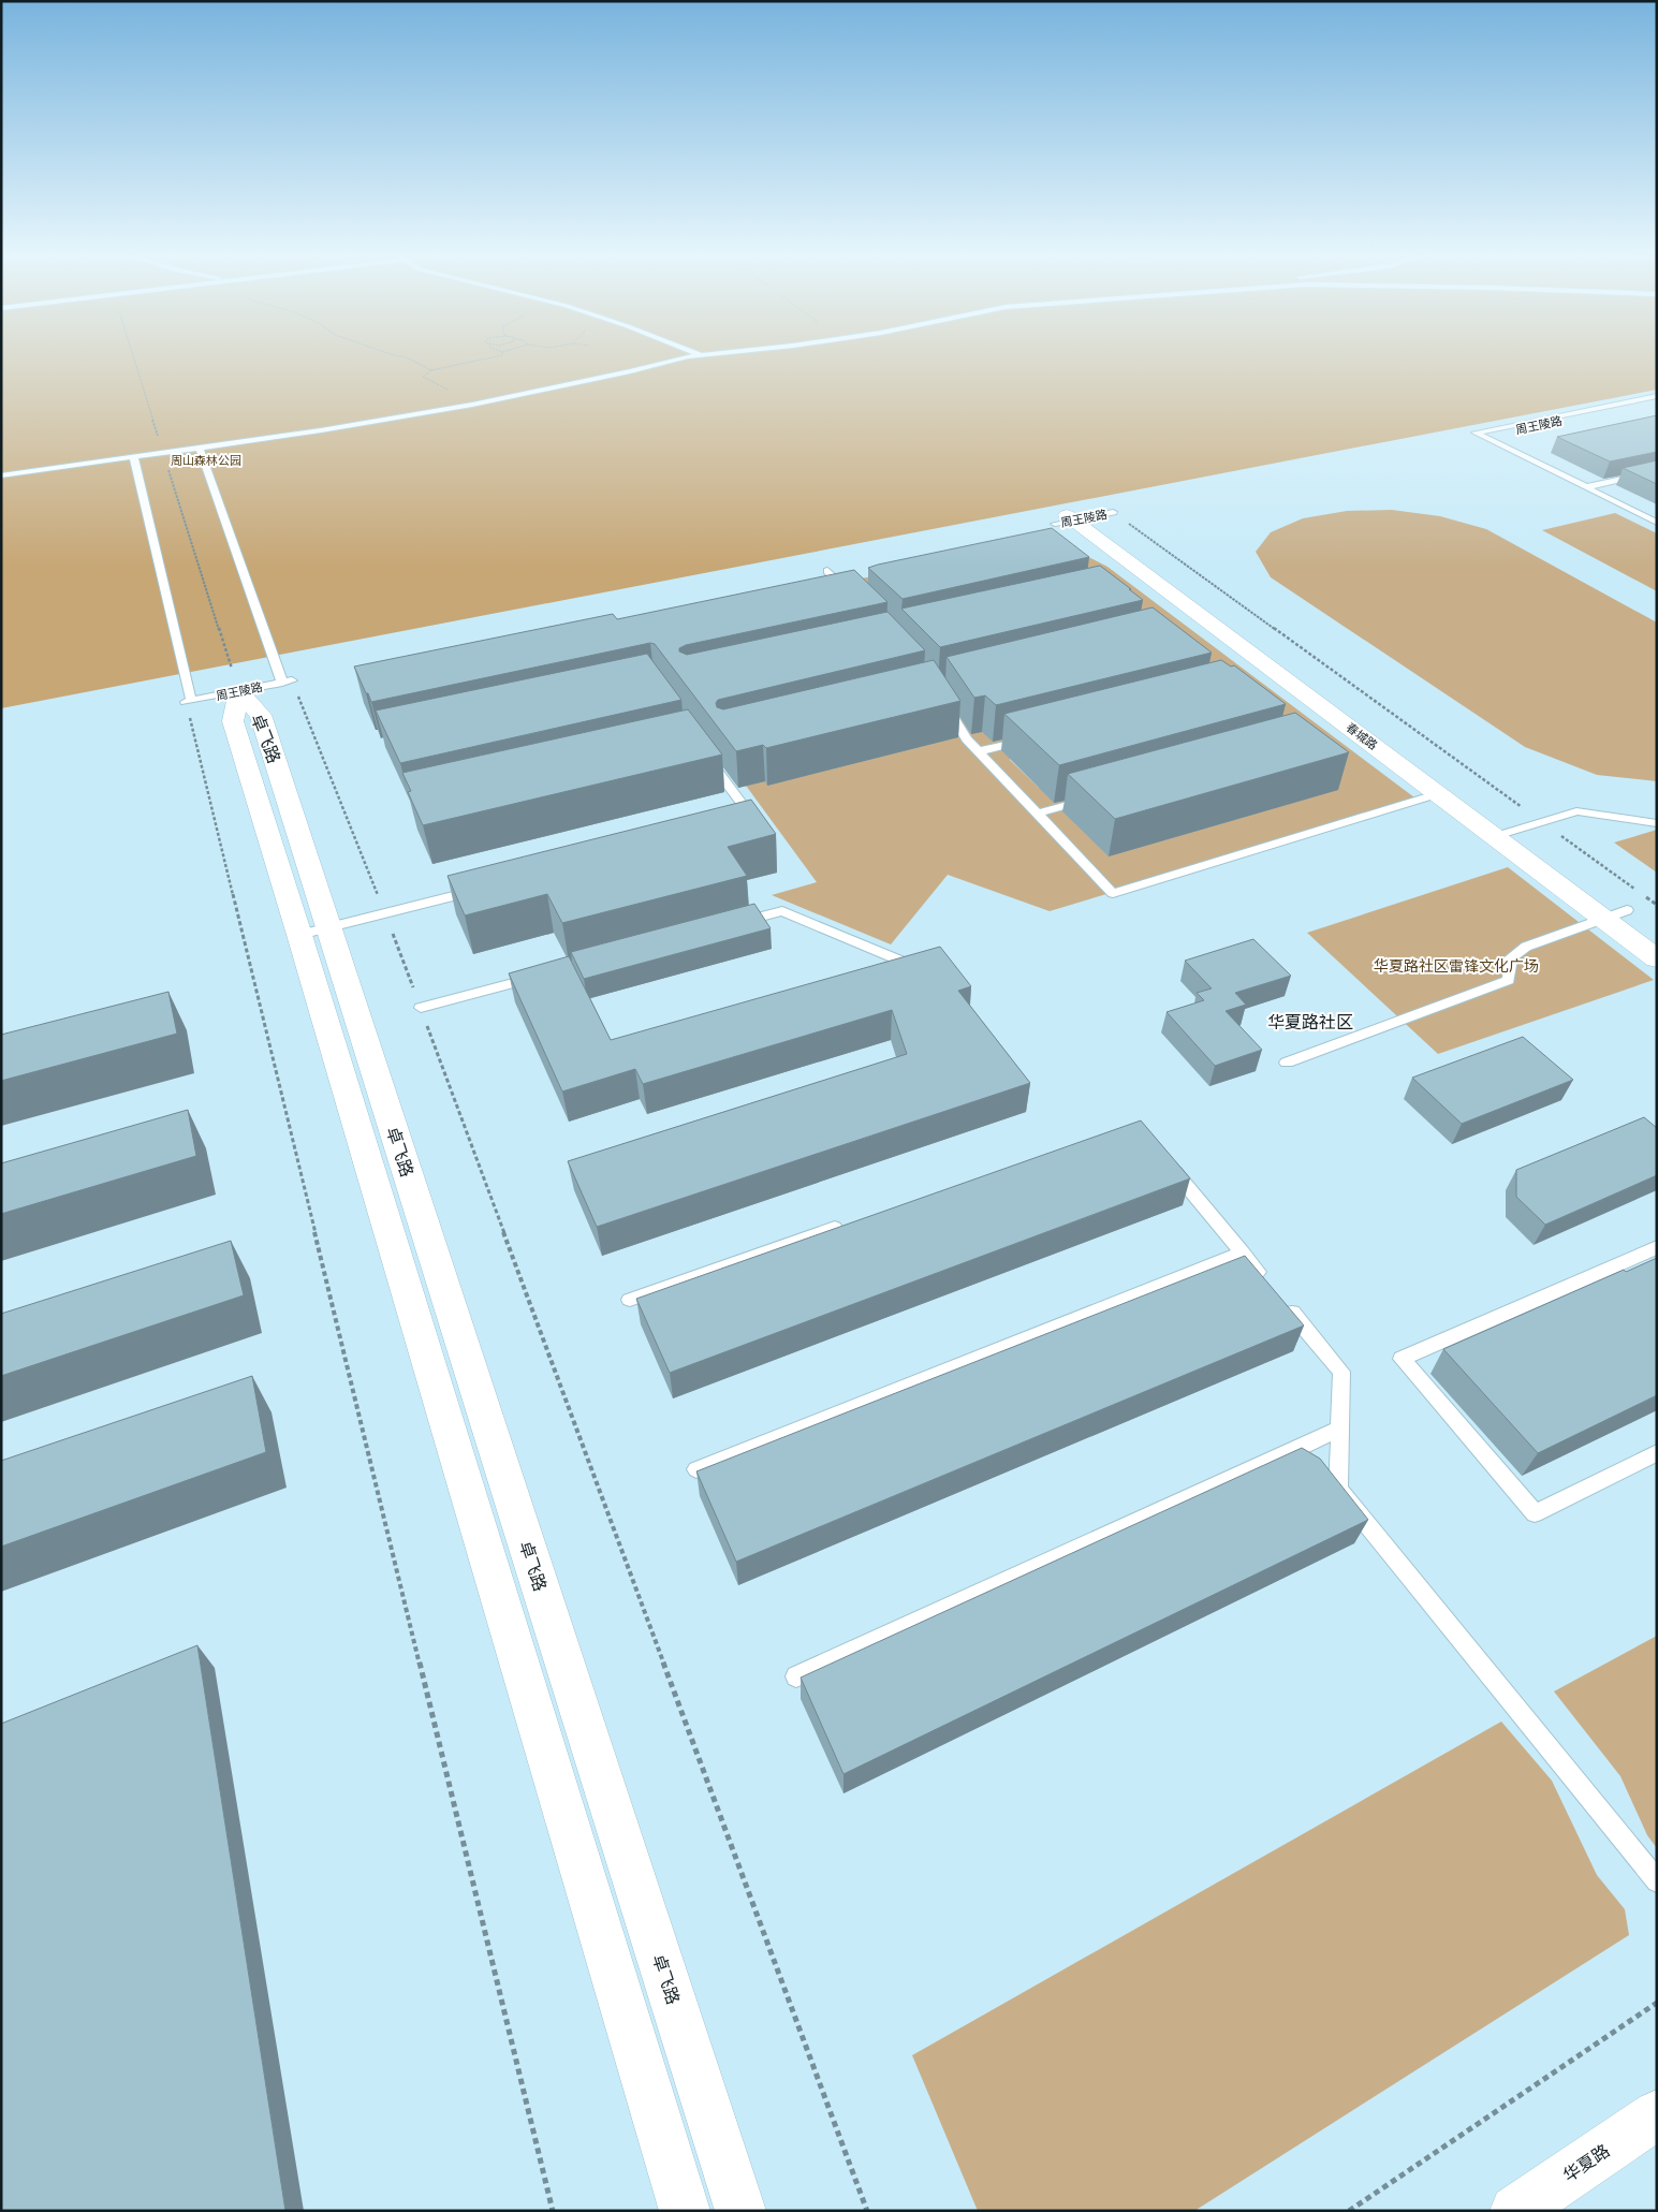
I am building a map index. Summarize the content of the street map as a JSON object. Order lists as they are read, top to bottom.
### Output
{
  "streets": {
    "street": ["春城路", "卓飞路", "华夏路"],
    "lane": ["周王陵路"]
  },
  "crossings": [
    ["周王陵路", "卓飞路"]
  ],
  "districts": ["华夏路社区"],
  "parks": ["周山森林公园", "华夏路社区雷锋文化广场"]
}
